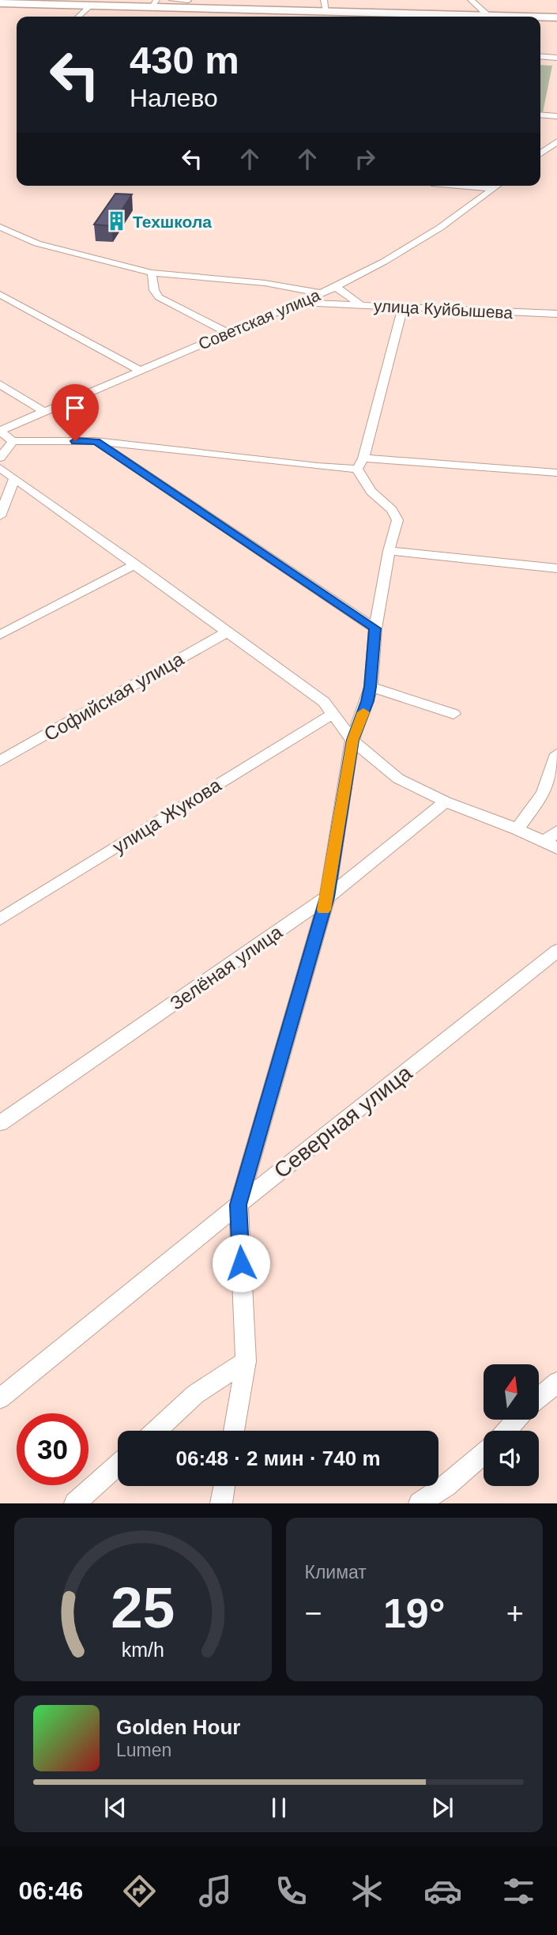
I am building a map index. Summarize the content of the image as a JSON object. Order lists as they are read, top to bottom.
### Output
{
  "streets": {
    "street": [
      "улица Куйбышева",
      "Советская улица",
      "Софийская улица",
      "улица Жукова",
      "Зелёная улица",
      "Северная улица"
    ]
  },
  "crossings": [
    ["улица Куйбышева", "Советская улица"]
  ],
  "places": {
    "building": ["Техшкола"]
  },
  "north": "top",
  "page": {
    "turn": ["430 m", "Налево"],
    "limit": "30",
    "trip": "06:48 · 2 мин · 740 m",
    "tile": "Климат",
    "heat": ["−", "19°", "+"],
    "song": ["Golden Hour", "Lumen"],
    "tabs": "06:46",
    "gauge": ["25", "km/h"]
  }
}
